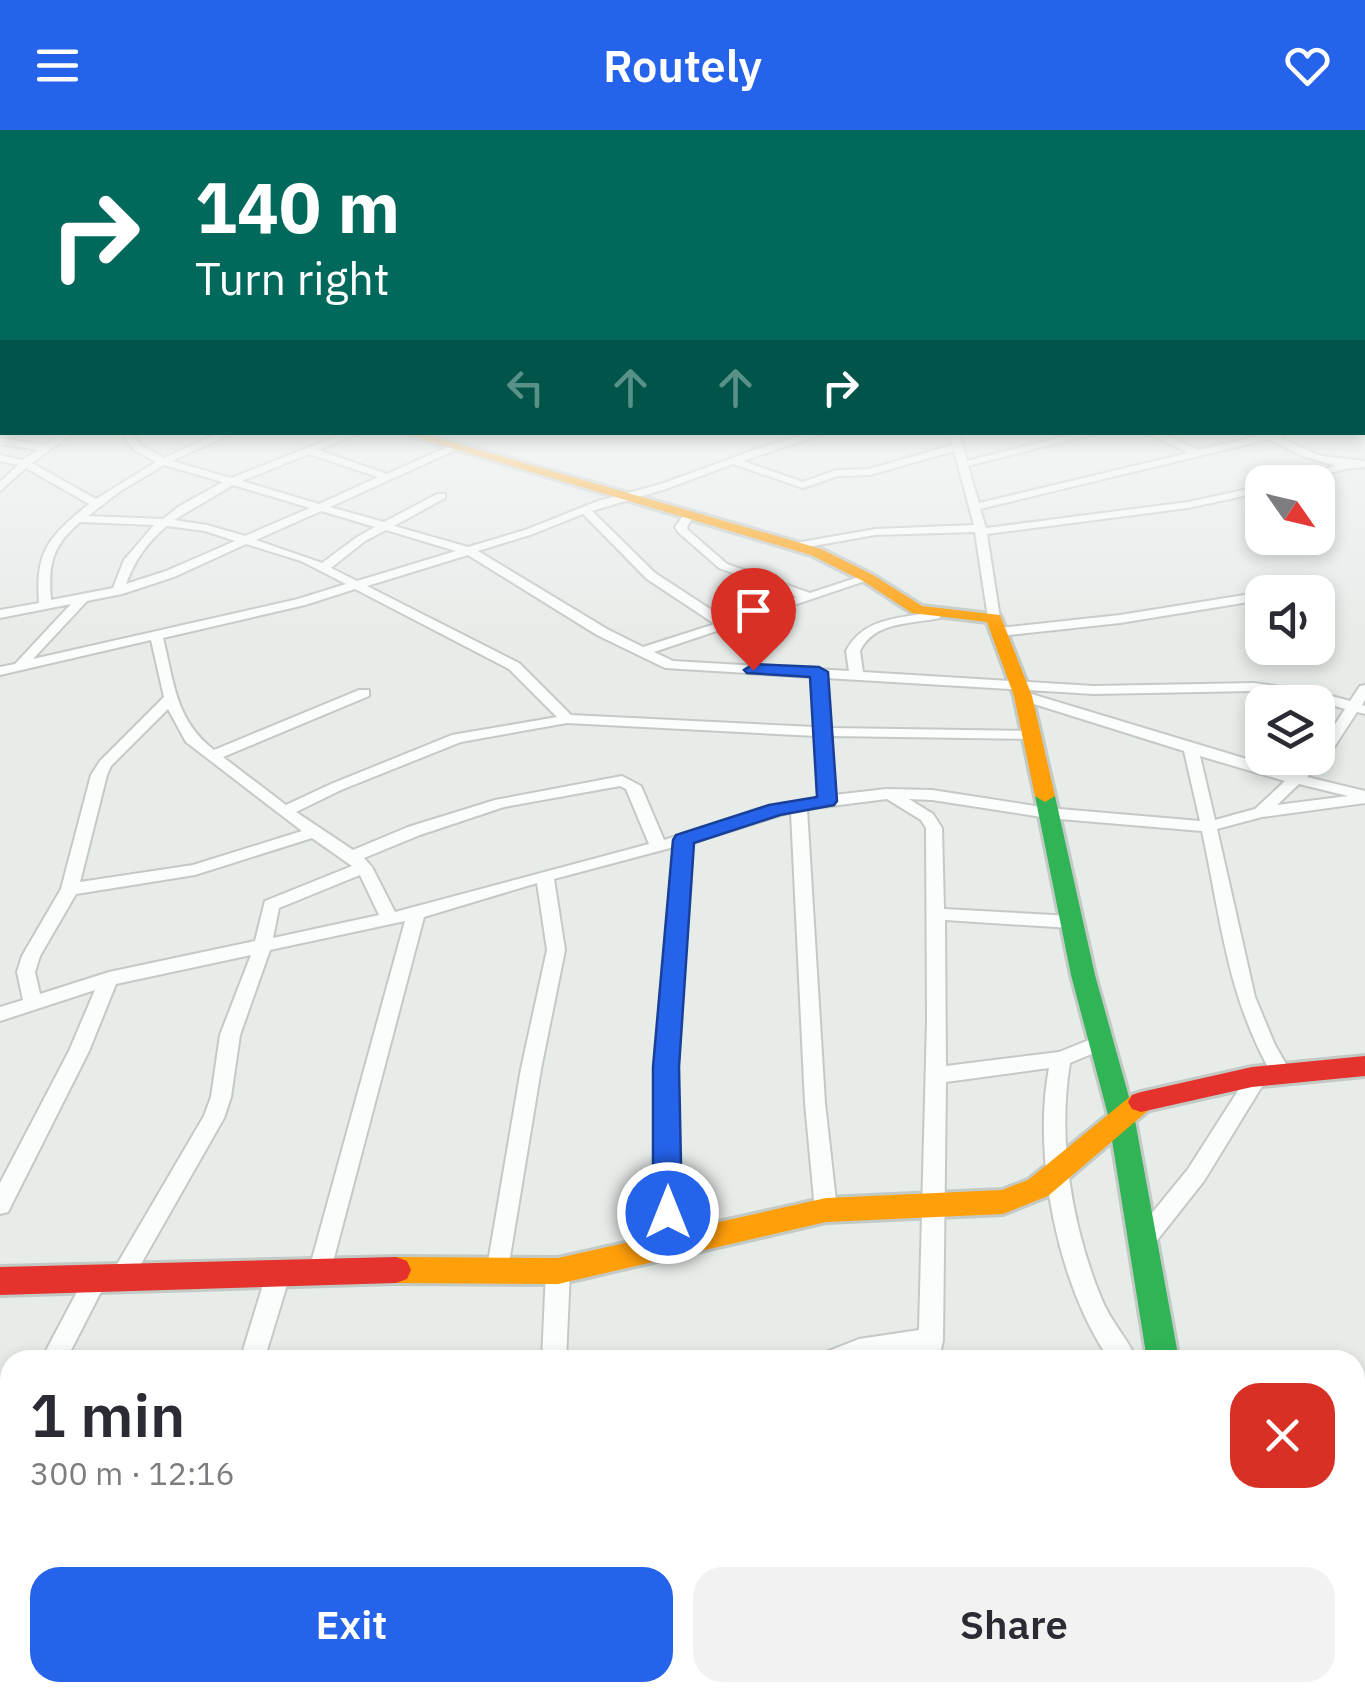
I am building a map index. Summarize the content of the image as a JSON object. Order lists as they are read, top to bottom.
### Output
{
  "north": "bottom right",
  "page": {
    "header": "Routely",
    "turn": ["140 m", "Turn right"],
    "heading": ["1 min", "300 m · 12:16"],
    "buttons": ["Exit", "Share"]
  }
}
